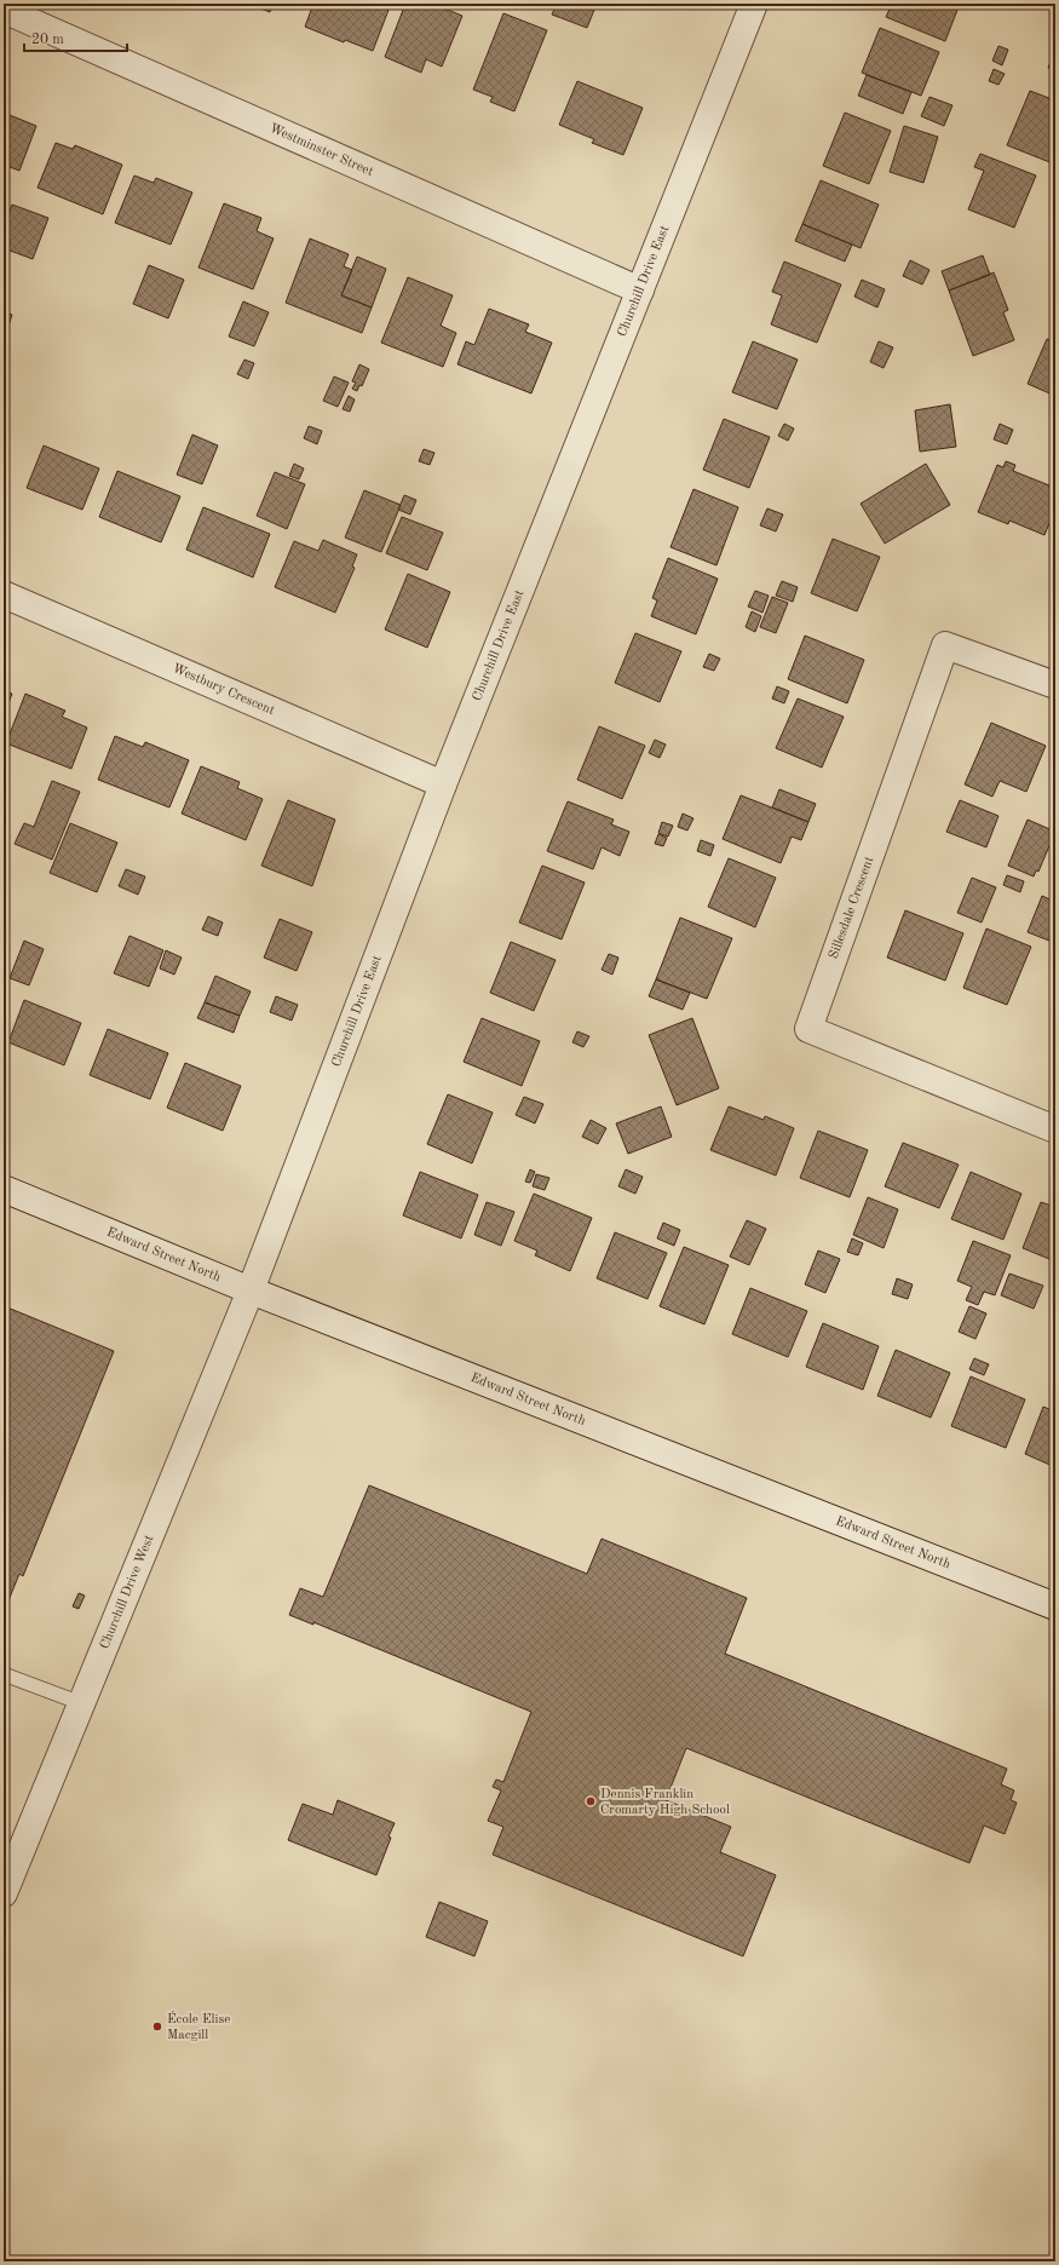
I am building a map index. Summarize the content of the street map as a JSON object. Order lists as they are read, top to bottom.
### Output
{
  "streets": {
    "street": [
      "Westminster Street",
      "Churchill Drive East",
      "Westbury Crescent",
      "Sillesdale Crescent",
      "Edward Street North",
      "Churchill Drive West"
    ]
  },
  "crossings": [
    ["Westminster Street", "Churchill Drive East"],
    ["Churchill Drive East", "Westbury Crescent"],
    ["Churchill Drive East", "Edward Street North"],
    ["Churchill Drive East", "Churchill Drive West"],
    ["Edward Street North", "Churchill Drive West"]
  ],
  "places": ["Dennis Franklin Cromarty High School", "École Elise Macgill"],
  "scale_bar": "20 m"
}
